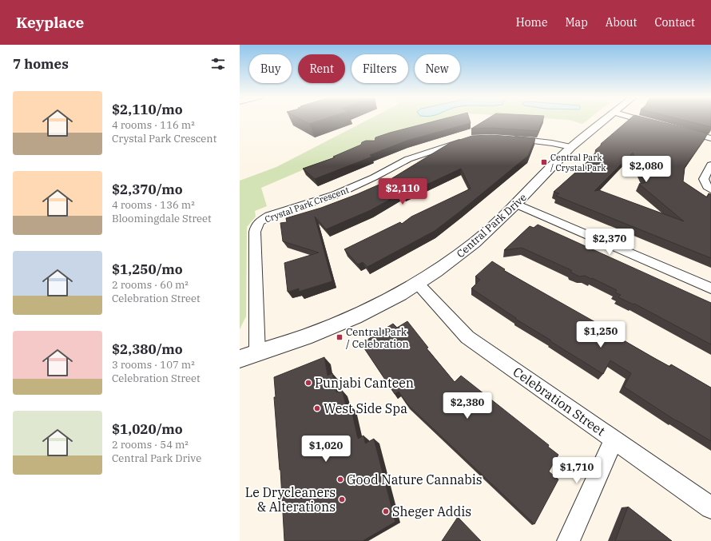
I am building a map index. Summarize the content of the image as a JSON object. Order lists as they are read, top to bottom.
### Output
{
  "streets": {
    "street": ["Crystal Park Crescent", "Central Park Drive", "Celebration Street"]
  },
  "crossings": [
    ["Crystal Park Crescent", "Central Park Drive"],
    ["Central Park Drive", "Celebration Street"]
  ],
  "places": {
    "transit": ["Central Park / Crystal Park", "Central Park / Celebration"],
    "other": [
      "Punjabi Canteen",
      "West Side Spa",
      "Good Nature Cannabis",
      "Le Drycleaners & Alterations",
      "Sheger Addis"
    ]
  },
  "page": {
    "header": "Keyplace",
    "nav": [
      "Home",
      "Map",
      "About",
      "Contact"
    ],
    "heading": "7 homes",
    "chip": [
      "Buy",
      "Rent",
      "Filters",
      "New"
    ],
    "list": [
      {
        "name": "$2,110/mo",
        "note": "4 rooms · 116 m² · Crystal Park Crescent"
      },
      {
        "name": "$2,370/mo",
        "note": "4 rooms · 136 m² · Bloomingdale Street"
      },
      {
        "name": "$1,250/mo",
        "note": "2 rooms · 60 m² · Celebration Street"
      },
      {
        "name": "$2,380/mo",
        "note": "3 rooms · 107 m² · Celebration Street"
      },
      {
        "name": "$1,020/mo",
        "note": "2 rooms · 54 m² · Central Park Drive"
      }
    ],
    "price": [
      "$2,080",
      "$2,110",
      "$2,370",
      "$1,250",
      "$2,380",
      "$1,020",
      "$1,710"
    ]
  }
}
